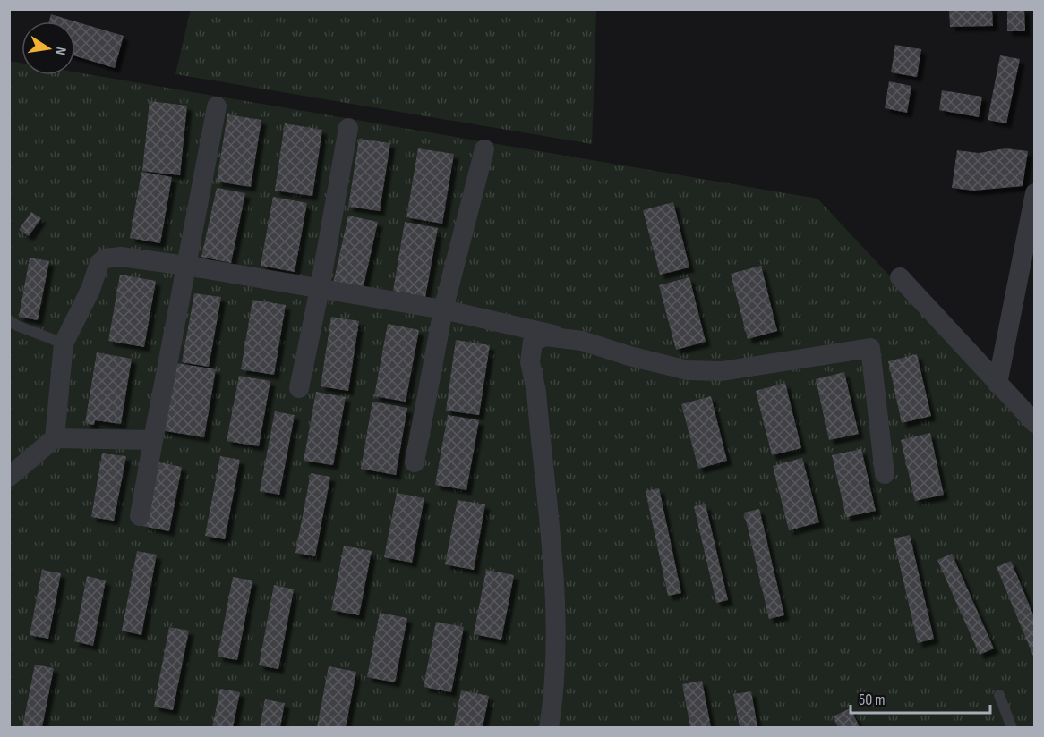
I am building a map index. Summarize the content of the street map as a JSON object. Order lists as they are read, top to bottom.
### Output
{
  "scale_bar": "50 m",
  "north": "right"
}
